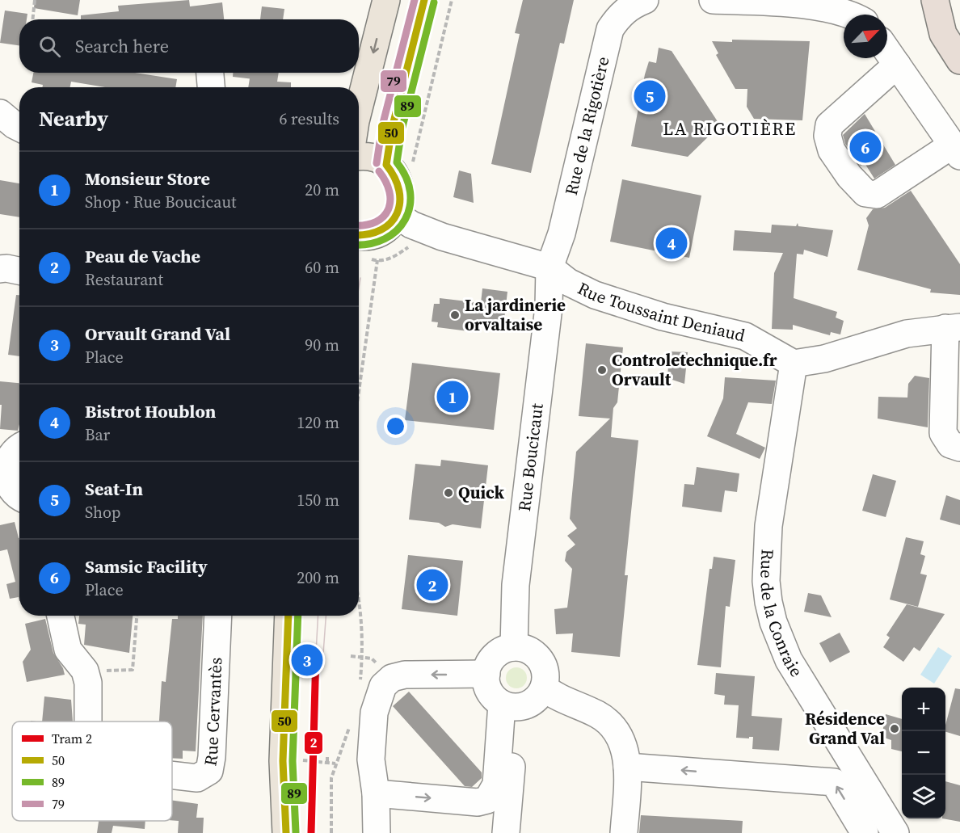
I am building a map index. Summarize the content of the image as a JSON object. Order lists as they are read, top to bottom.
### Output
{
  "streets": {
    "street": [
      "Rue de la Rigotière",
      "Rue Toussaint Deniaud",
      "Rue Boucicaut",
      "Rue de la Conraie",
      "Rue Cervantès"
    ]
  },
  "crossings": [
    ["Rue de la Rigotière", "Rue Toussaint Deniaud"],
    ["Rue de la Rigotière", "Rue Boucicaut"],
    ["Rue Toussaint Deniaud", "Rue Boucicaut"],
    ["Rue Toussaint Deniaud", "Rue de la Conraie"]
  ],
  "districts": ["LA RIGOTIÈRE"],
  "places": [
    "La jardinerie orvaltaise",
    "Controletechnique.fr Orvault",
    "Quick",
    "Résidence Grand Val"
  ],
  "lines": [
    "transit line 50",
    "transit line 79",
    "transit line 89",
    "tram line 2"
  ],
  "legend": [
    "Tram 2",
    "50",
    "89",
    "79"
  ],
  "north": "top right",
  "page": {
    "search": "Search here",
    "pins": [
      "5",
      "6",
      "4",
      "1",
      "2",
      "3"
    ],
    "heading": ["Nearby", "6 results"],
    "list": [
      {
        "mark": "1",
        "name": "Monsieur Store",
        "note": "Shop · Rue Boucicaut",
        "value": "20 m"
      },
      {
        "mark": "2",
        "name": "Peau de Vache",
        "note": "Restaurant",
        "value": "60 m"
      },
      {
        "mark": "3",
        "name": "Orvault Grand Val",
        "note": "Place",
        "value": "90 m"
      },
      {
        "mark": "4",
        "name": "Bistrot Houblon",
        "note": "Bar",
        "value": "120 m"
      },
      {
        "mark": "5",
        "name": "Seat-In",
        "note": "Shop",
        "value": "150 m"
      },
      {
        "mark": "6",
        "name": "Samsic Facility",
        "note": "Place",
        "value": "200 m"
      }
    ],
    "map_buttons": ["+", "−"]
  }
}
